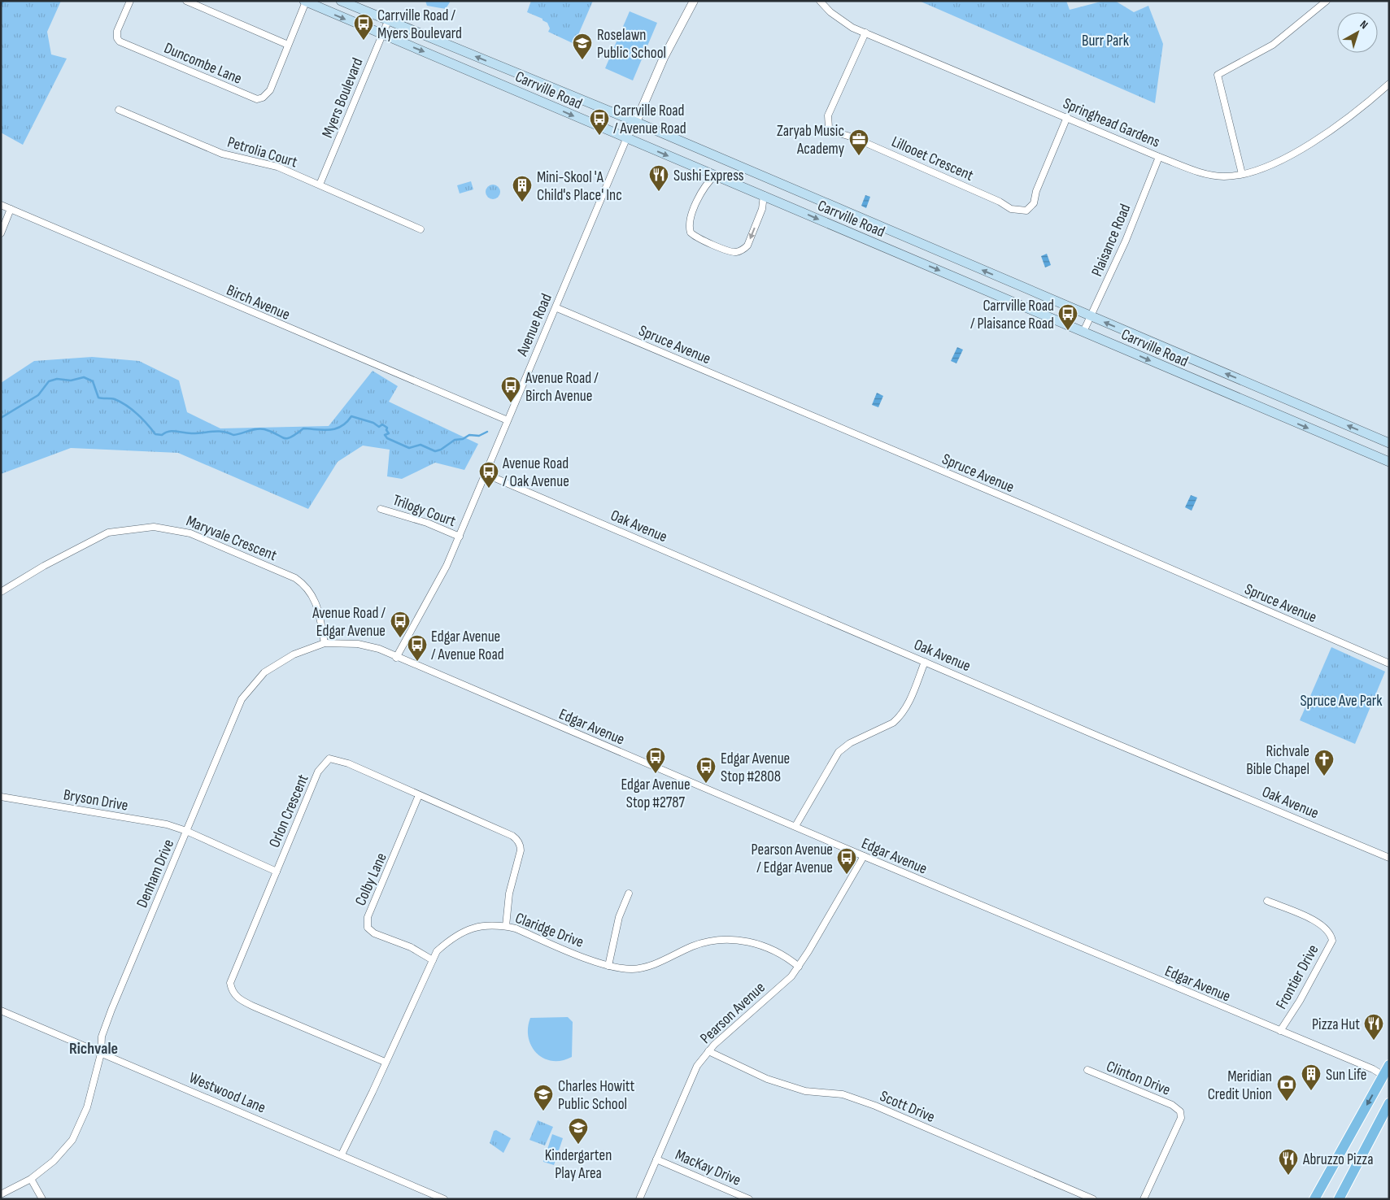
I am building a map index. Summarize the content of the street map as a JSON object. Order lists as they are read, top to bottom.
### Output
{
  "streets": {
    "main road": ["Carrville Road"],
    "street": [
      "Duncombe Lane",
      "Myers Boulevard",
      "Springhead Gardens",
      "Petrolia Court",
      "Lillooet Crescent",
      "Plaisance Road",
      "Birch Avenue",
      "Avenue Road",
      "Spruce Avenue",
      "Trilogy Court",
      "Oak Avenue",
      "Maryvale Crescent",
      "Edgar Avenue",
      "Bryson Drive",
      "Orlon Crescent",
      "Denham Drive",
      "Colby Lane",
      "Claridge Drive",
      "Frontier Drive",
      "Pearson Avenue",
      "Clinton Drive",
      "Westwood Lane",
      "Scott Drive",
      "MacKay Drive"
    ]
  },
  "crossings": [
    ["Duncombe Lane", "Carrville Road"],
    ["Carrville Road", "Myers Boulevard"],
    ["Carrville Road", "Plaisance Road"],
    ["Carrville Road", "Avenue Road"],
    ["Myers Boulevard", "Petrolia Court"],
    ["Springhead Gardens", "Lillooet Crescent"],
    ["Springhead Gardens", "Plaisance Road"],
    ["Birch Avenue", "Avenue Road"],
    ["Avenue Road", "Spruce Avenue"],
    ["Avenue Road", "Trilogy Court"],
    ["Avenue Road", "Oak Avenue"],
    ["Avenue Road", "Edgar Avenue"],
    ["Avenue Road", "Denham Drive"],
    ["Maryvale Crescent", "Denham Drive"],
    ["Edgar Avenue", "Denham Drive"],
    ["Edgar Avenue", "Frontier Drive"],
    ["Edgar Avenue", "Pearson Avenue"],
    ["Bryson Drive", "Orlon Crescent"],
    ["Bryson Drive", "Denham Drive"],
    ["Orlon Crescent", "Colby Lane"],
    ["Orlon Crescent", "Claridge Drive"],
    ["Denham Drive", "Westwood Lane"],
    ["Colby Lane", "Claridge Drive"],
    ["Claridge Drive", "Pearson Avenue"],
    ["Claridge Drive", "Westwood Lane"],
    ["Pearson Avenue", "Scott Drive"],
    ["Pearson Avenue", "MacKay Drive"]
  ],
  "districts": ["Richvale"],
  "parks": ["Burr Park", "Spruce Ave Park"],
  "places": {
    "bus stop": [
      "Carrville Road / Myers Boulevard",
      "Carrville Road / Avenue Road",
      "Carrville Road / Plaisance Road",
      "Avenue Road / Birch Avenue",
      "Avenue Road / Oak Avenue",
      "Avenue Road / Edgar Avenue",
      "Edgar Avenue / Avenue Road",
      "Edgar Avenue Stop #2787",
      "Edgar Avenue Stop #2808",
      "Pearson Avenue / Edgar Avenue"
    ],
    "school or university": ["Roselawn Public School", "Charles Howitt Public School", "Kindergarten Play Area"],
    "office": ["Zaryab Music Academy"],
    "restaurant": ["Sushi Express", "Pizza Hut", "Abruzzo Pizza"],
    "building": ["Mini-Skool 'A Child's Place' Inc", "Sun Life"],
    "church": ["Richvale Bible Chapel"],
    "bank": ["Meridian Credit Union"]
  },
  "north": "top right"
}
